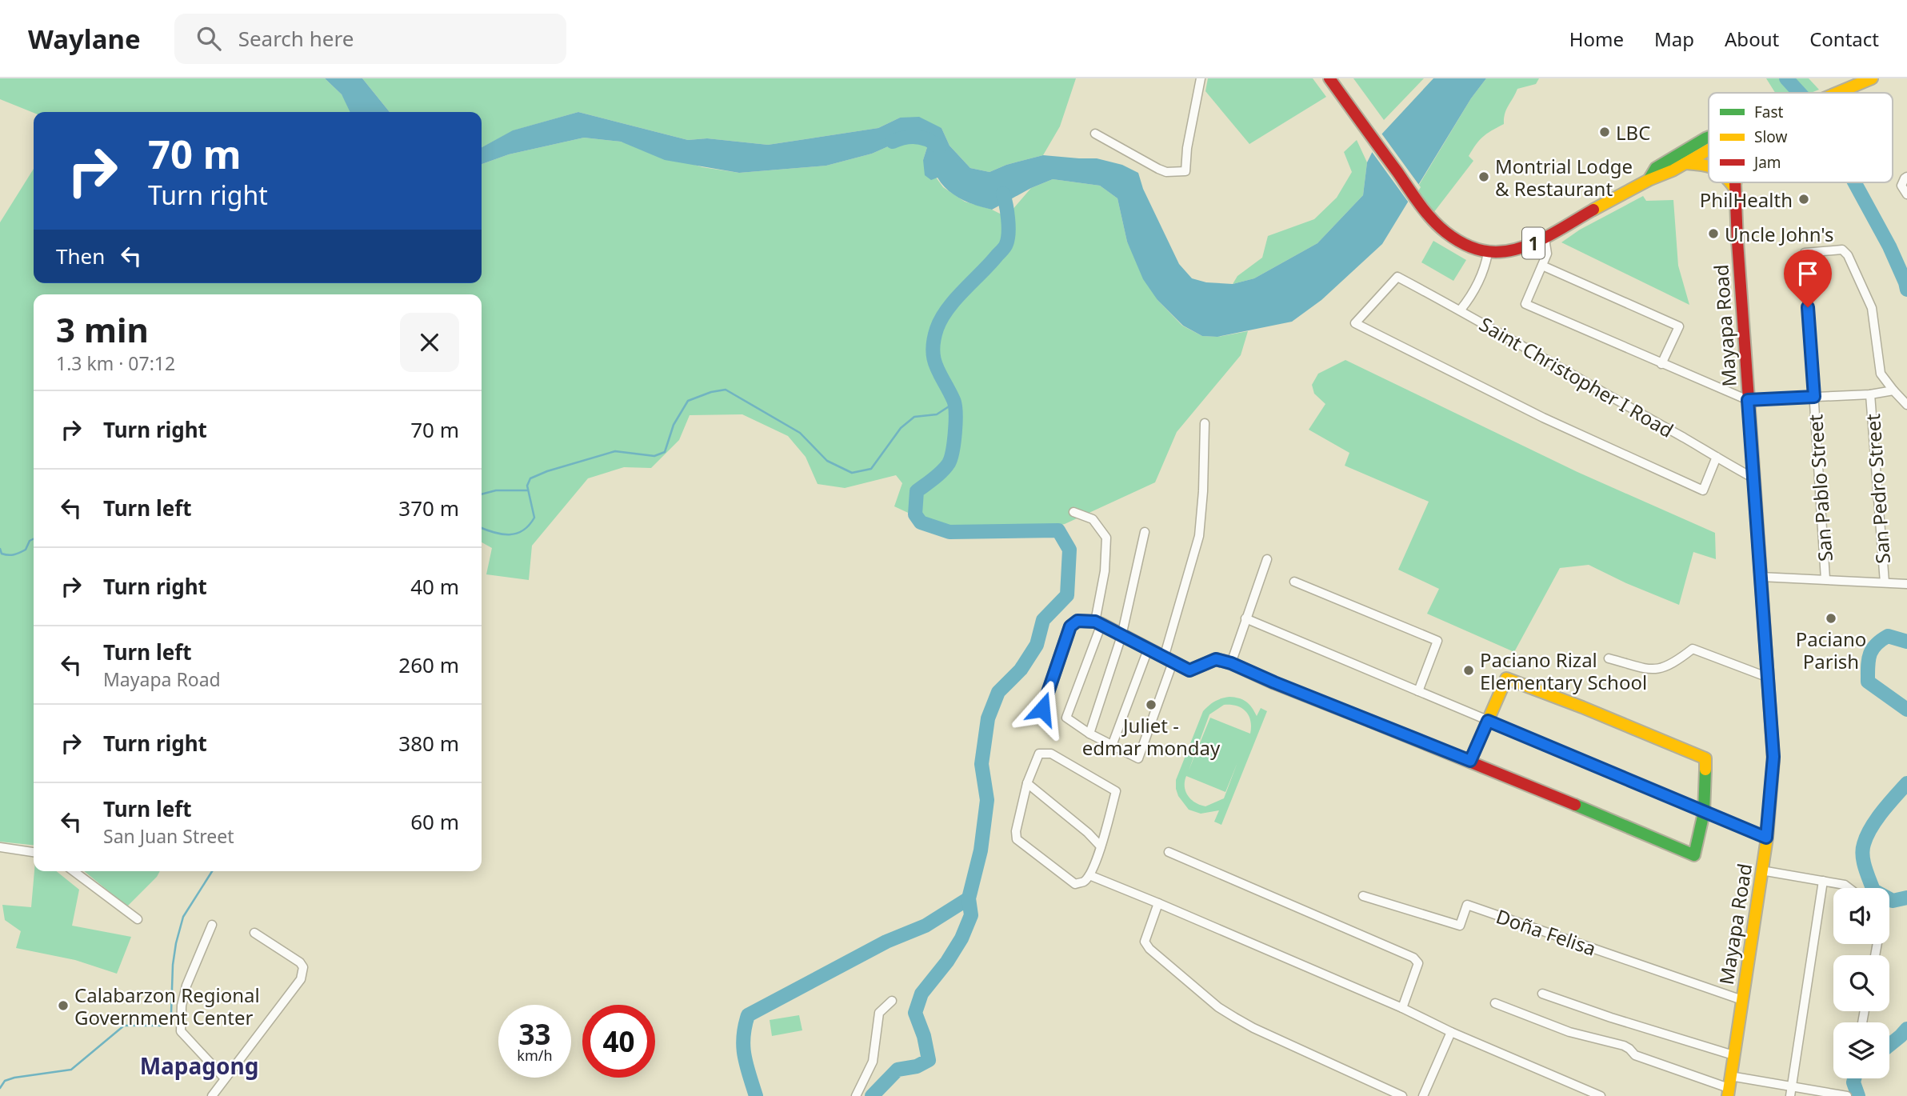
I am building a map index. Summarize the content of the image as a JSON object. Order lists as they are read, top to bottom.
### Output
{
  "streets": {
    "main road": ["1", "Mayapa Road"],
    "street": [
      "Saint Christopher I Road",
      "San Pablo Street",
      "San Pedro Street",
      "Doña Felisa"
    ]
  },
  "crossings": [
    ["Mayapa Road", "Saint Christopher I Road"],
    ["Mayapa Road", "Doña Felisa"]
  ],
  "districts": ["Mapagong"],
  "places": [
    "LBC",
    "Montrial Lodge & Restaurant",
    "PhilHealth",
    "Uncle John's",
    "Paciano Parish",
    "Paciano Rizal Elementary School",
    "Juliet - edmar monday",
    "Calabarzon Regional Government Center"
  ],
  "legend": ["Fast", "Slow", "Jam"],
  "page": {
    "header": "Waylane",
    "search": "Search here",
    "nav": [
      "Home",
      "Map",
      "About",
      "Contact"
    ],
    "turn": ["70 m", "Turn right"],
    "then": "Then",
    "heading": ["3 min", "1.3 km · 07:12"],
    "list": [
      {
        "name": "Turn right",
        "value": "70 m"
      },
      {
        "name": "Turn left",
        "value": "370 m"
      },
      {
        "name": "Turn right",
        "value": "40 m"
      },
      {
        "name": "Turn left",
        "note": "Mayapa Road",
        "value": "260 m"
      },
      {
        "name": "Turn right",
        "value": "380 m"
      },
      {
        "name": "Turn left",
        "note": "San Juan Street",
        "value": "60 m"
      }
    ],
    "speed": "33 km/h",
    "limit": "40"
  }
}
